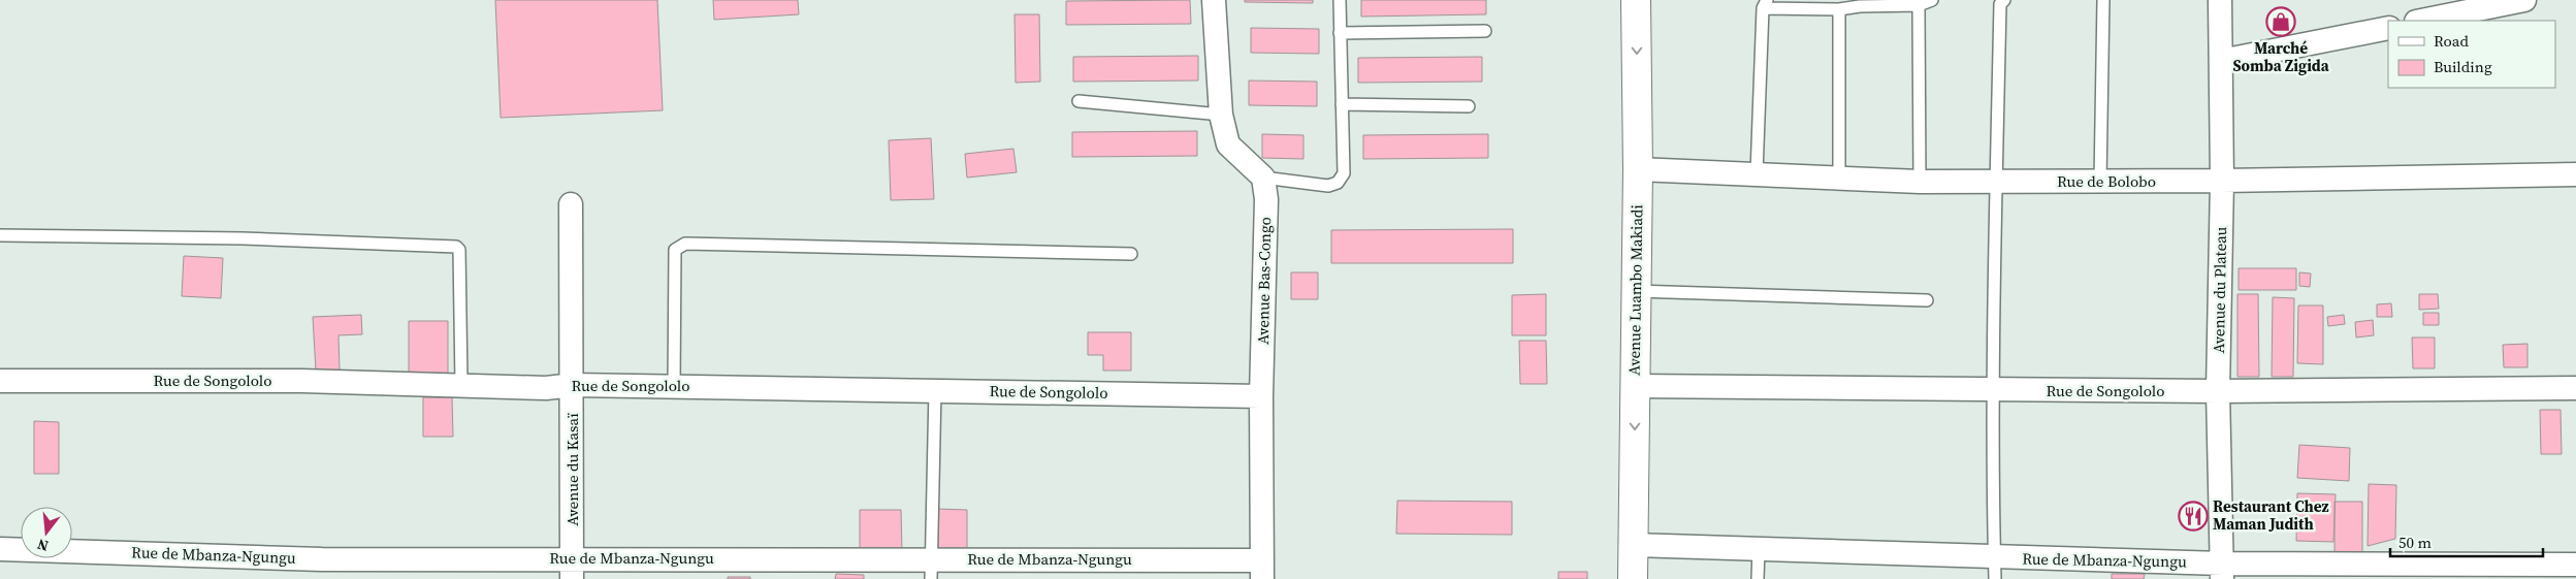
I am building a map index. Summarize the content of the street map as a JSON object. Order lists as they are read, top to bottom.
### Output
{
  "streets": {
    "main road": ["Avenue Luambo Makiadi"],
    "street": [
      "Rue de Bolobo",
      "Avenue Bas-Congo",
      "Avenue du Plateau",
      "Rue de Songololo",
      "Avenue du Kasaï",
      "Rue de Mbanza-Ngungu"
    ]
  },
  "crossings": [
    ["Rue de Bolobo", "Avenue Luambo Makiadi"],
    ["Rue de Bolobo", "Avenue du Plateau"],
    ["Avenue Bas-Congo", "Rue de Songololo"],
    ["Avenue Bas-Congo", "Rue de Mbanza-Ngungu"],
    ["Avenue Luambo Makiadi", "Rue de Songololo"],
    ["Avenue Luambo Makiadi", "Rue de Mbanza-Ngungu"],
    ["Avenue du Plateau", "Rue de Songololo"],
    ["Avenue du Plateau", "Rue de Mbanza-Ngungu"],
    ["Rue de Songololo", "Avenue du Kasaï"],
    ["Avenue du Kasaï", "Rue de Mbanza-Ngungu"]
  ],
  "one_way": ["Avenue Luambo Makiadi"],
  "places": {
    "shop": ["Marché Somba Zigida"],
    "restaurant": ["Restaurant Chez Maman Judith"]
  },
  "legend": ["Road", "Building"],
  "scale_bar": "50 m",
  "north": "bottom"
}
